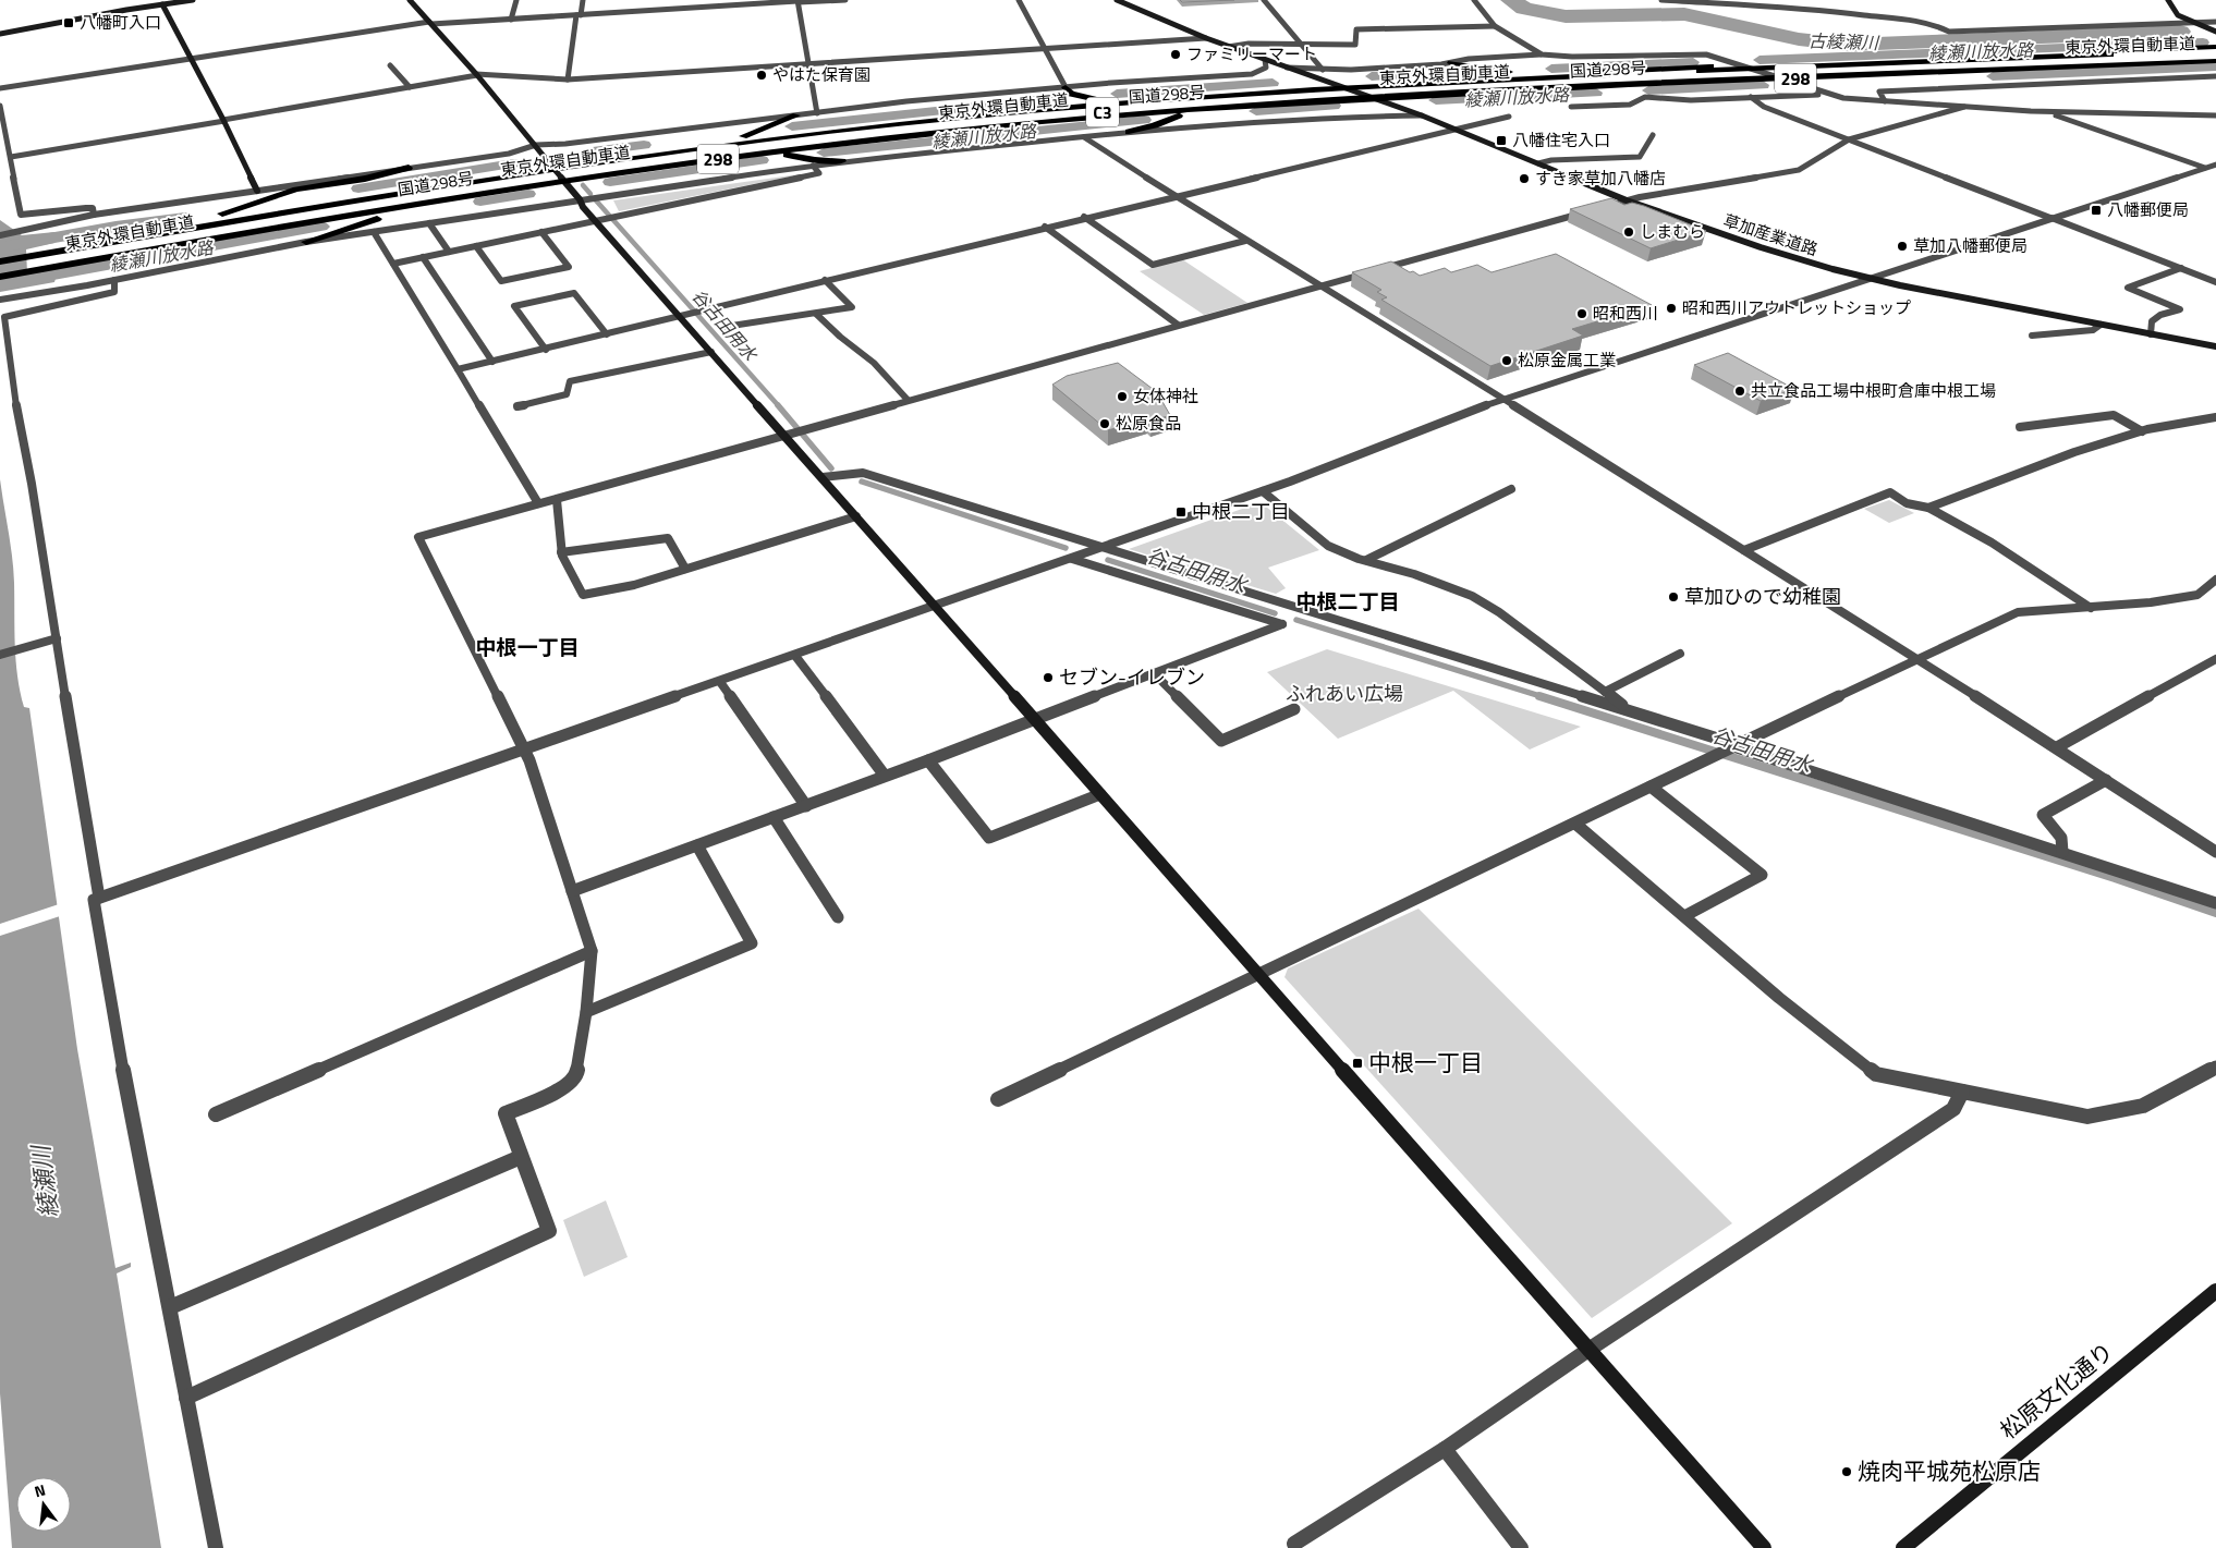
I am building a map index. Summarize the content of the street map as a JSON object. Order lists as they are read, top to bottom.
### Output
{
  "streets": {
    "highway": [
      "東京外環自動車道",
      "国道298号",
      "298",
      "C3"
    ],
    "street": ["草加産業道路", "松原文化通り"]
  },
  "crossings": [
    ["東京外環自動車道", "国道298号"],
    ["国道298号", "草加産業道路"]
  ],
  "districts": ["中根二丁目", "中根一丁目"],
  "water": [
    "古綾瀬川",
    "綾瀬川放水路",
    "谷古田用水",
    "綾瀬川"
  ],
  "parks": ["ふれあい広場"],
  "places": {
    "transit": [
      "八幡町入口",
      "八幡住宅入口",
      "八幡郵便局",
      "中根二丁目",
      "中根一丁目"
    ],
    "other": [
      "ファミリーマート",
      "やはた保育園",
      "すき家草加八幡店",
      "しまむら",
      "草加八幡郵便局",
      "昭和西川アウトレットショップ",
      "昭和西川",
      "松原金属工業",
      "共立食品工場中根町倉庫中根工場",
      "女体神社",
      "松原食品",
      "草加ひので幼稚園",
      "セブン-イレブン",
      "焼肉平城苑松原店"
    ]
  },
  "north": "top"
}
